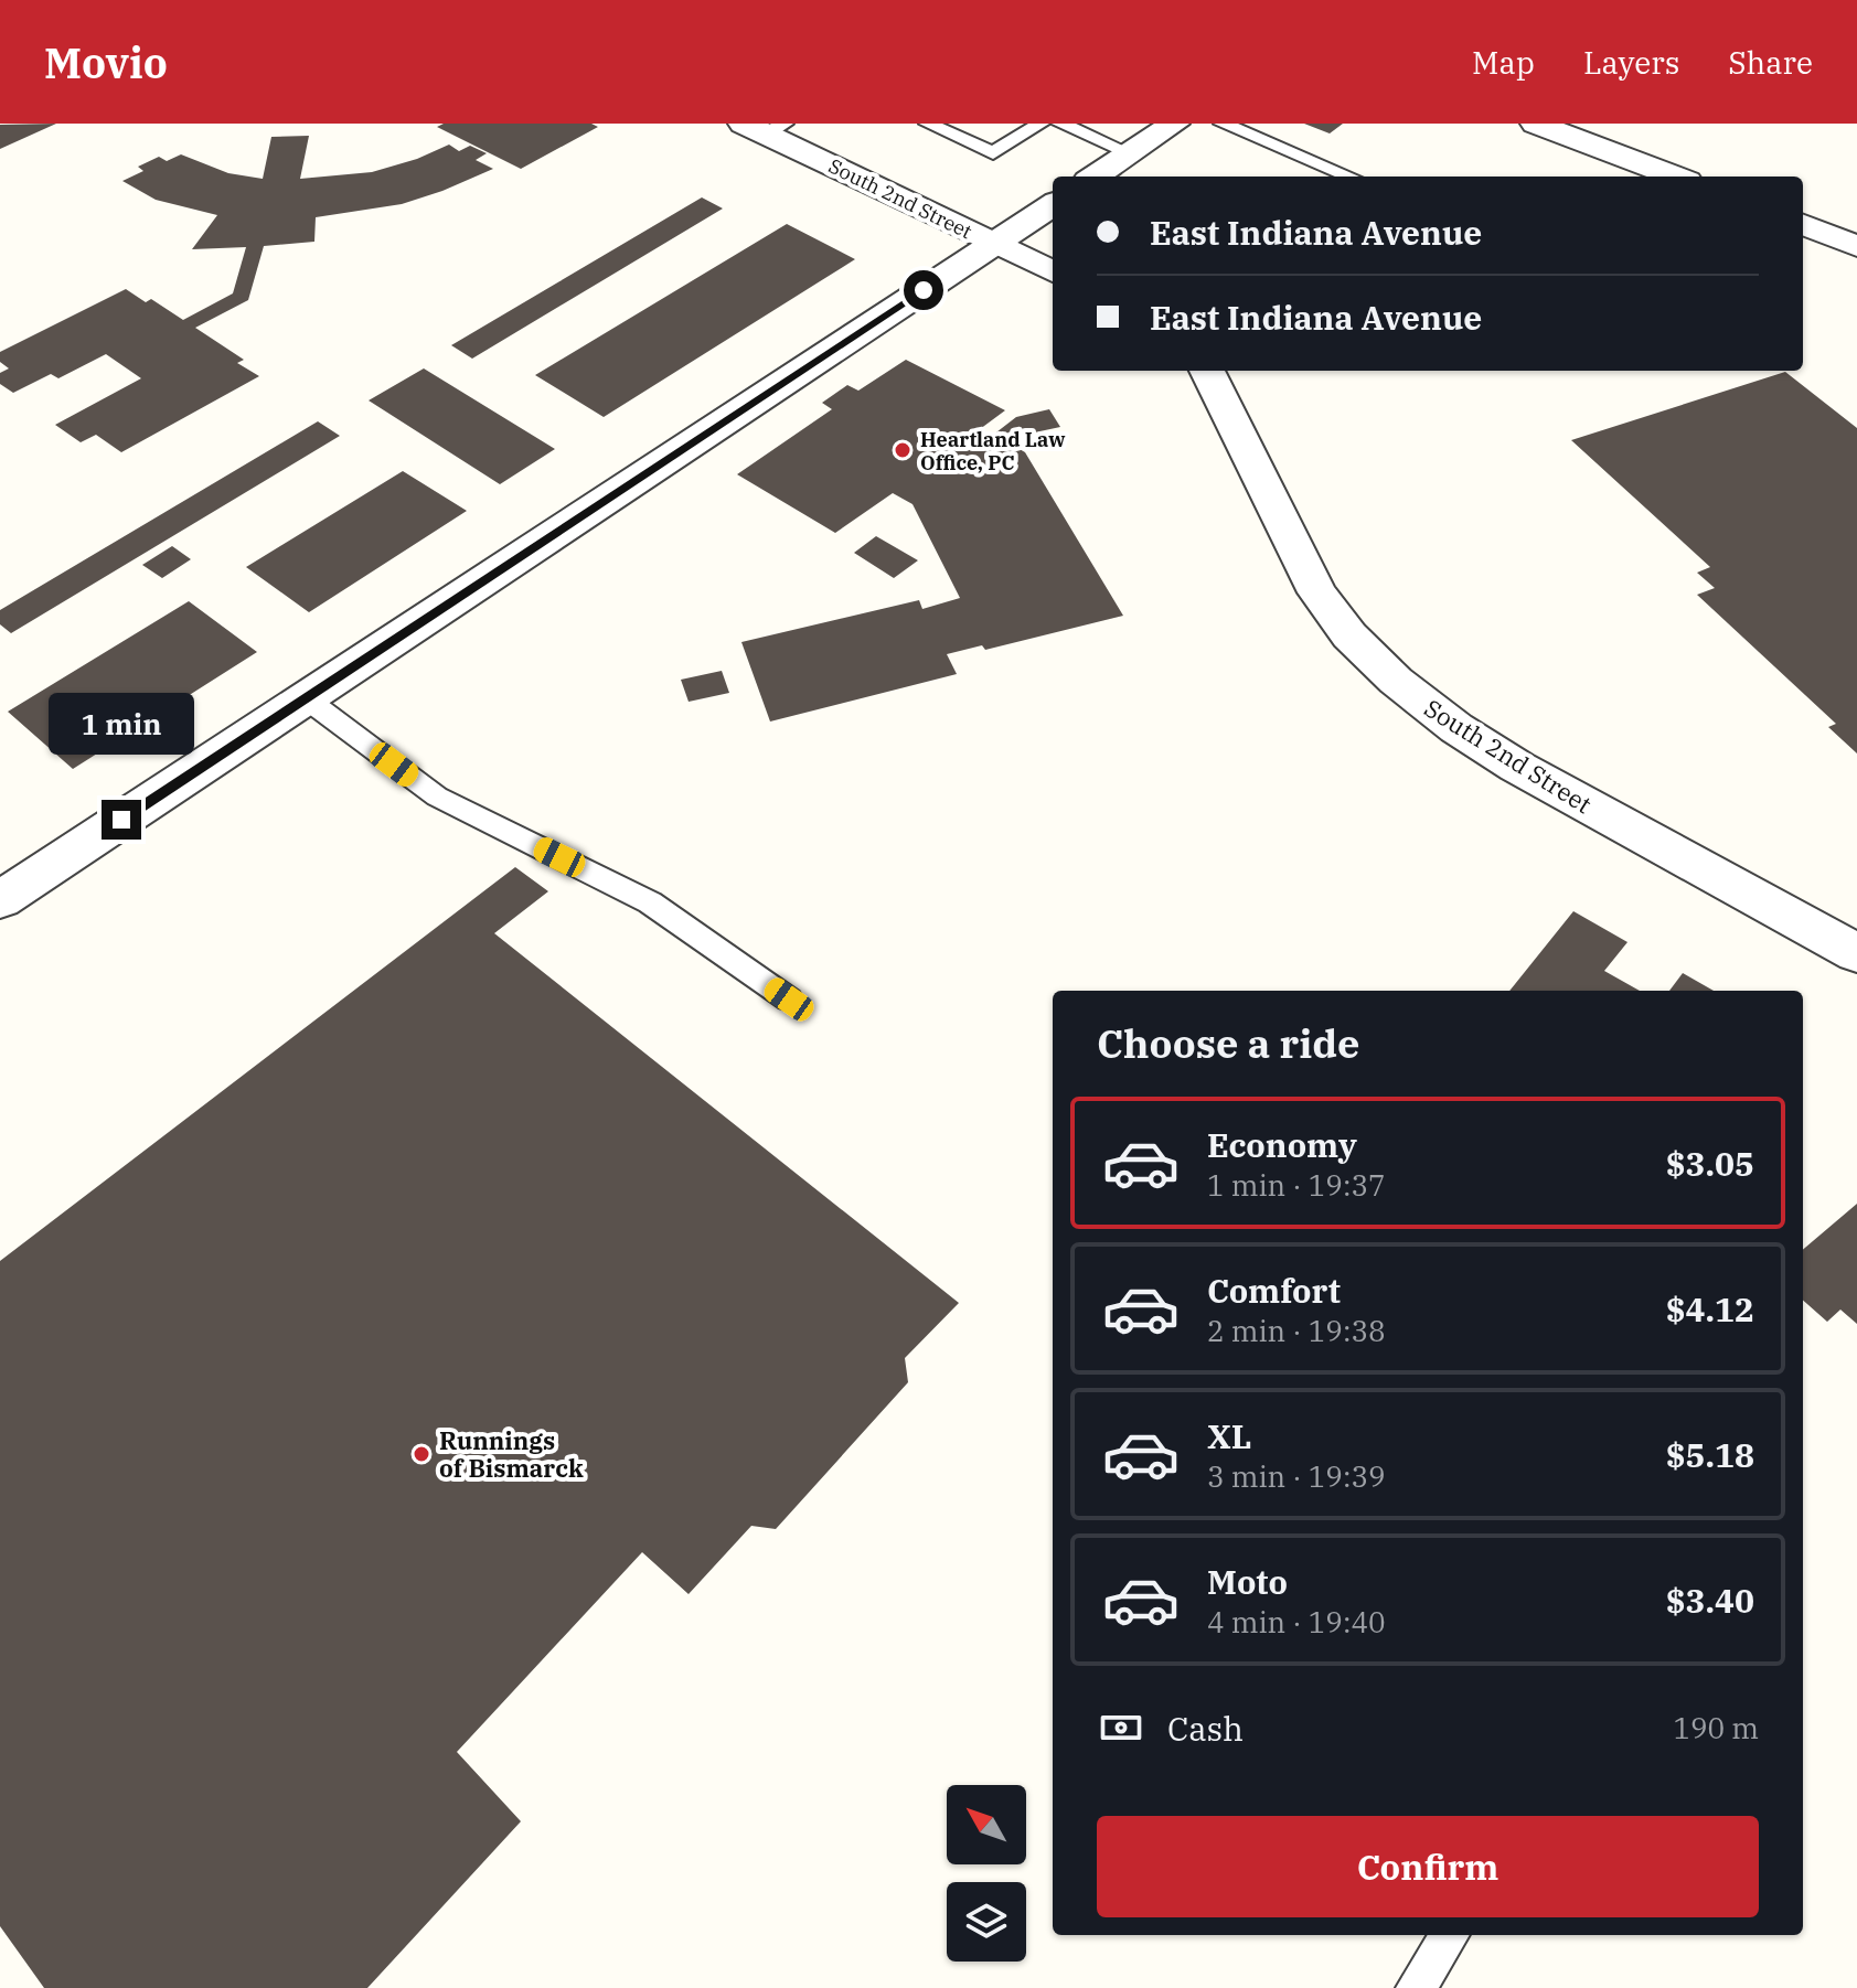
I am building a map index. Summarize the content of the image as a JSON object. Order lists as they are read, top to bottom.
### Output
{
  "streets": {
    "street": ["South 2nd Street"]
  },
  "places": ["Heartland Law Office, PC", "Runnings of Bismarck"],
  "north": "top left",
  "page": {
    "header": "Movio",
    "nav": ["Map", "Layers", "Share"],
    "banner": ["East Indiana Avenue", "East Indiana Avenue"],
    "bubble": "1 min",
    "heading": "Choose a ride",
    "list": [
      {
        "name": "Economy",
        "note": "1 min · 19:37",
        "value": "$3.05"
      },
      {
        "name": "Comfort",
        "note": "2 min · 19:38",
        "value": "$4.12"
      },
      {
        "name": "XL",
        "note": "3 min · 19:39",
        "value": "$5.18"
      },
      {
        "name": "Moto",
        "note": "4 min · 19:40",
        "value": "$3.40"
      }
    ],
    "pay": ["Cash", "190 m"],
    "buttons": "Confirm"
  }
}
